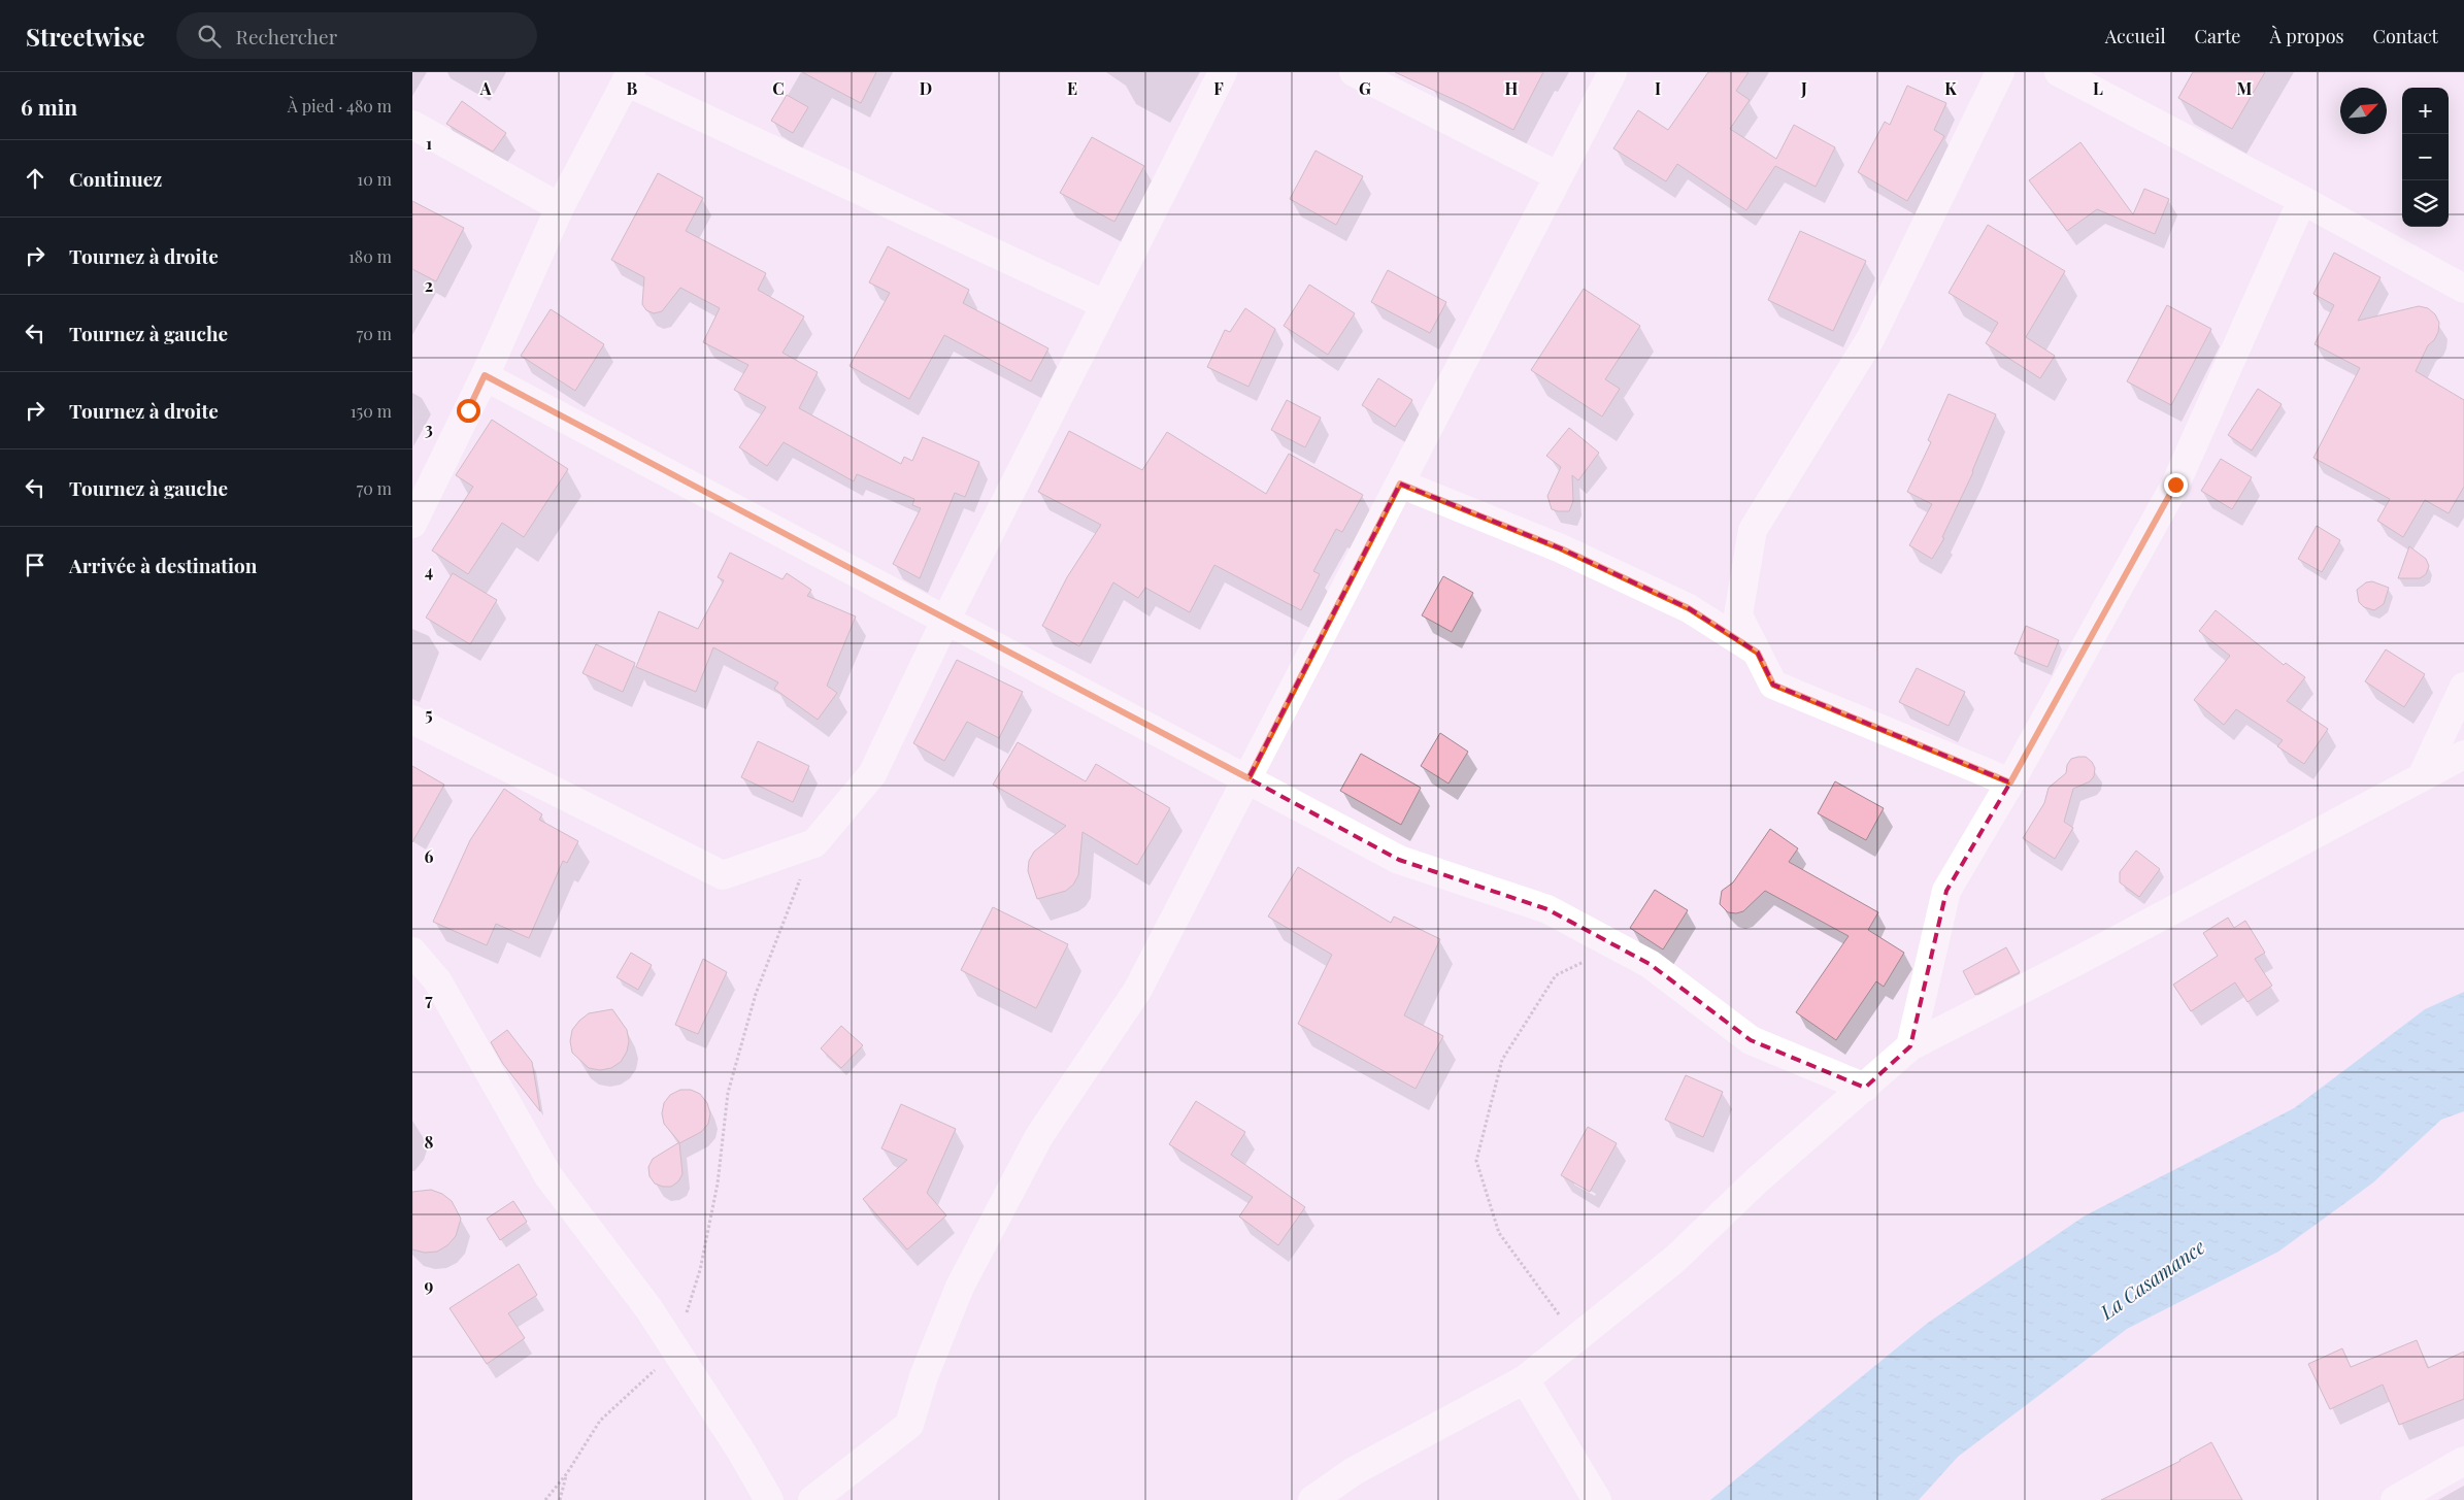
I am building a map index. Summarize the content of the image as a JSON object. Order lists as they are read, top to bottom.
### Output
{
  "water": ["La Casamance"],
  "north": "top right",
  "page": {
    "header": "Streetwise",
    "search": "Rechercher",
    "nav": [
      "Accueil",
      "Carte",
      "À propos",
      "Contact"
    ],
    "heading": ["6 min", "À pied · 480 m"],
    "map_buttons": ["+", "−"],
    "list": [
      ["Continuez", "10 m"],
      ["Tournez à droite", "180 m"],
      ["Tournez à gauche", "70 m"],
      ["Tournez à droite", "150 m"],
      ["Tournez à gauche", "70 m"],
      "Arrivée à destination"
    ]
  },
  "grid": {
    "columns": [
      "A",
      "B",
      "C",
      "D",
      "E",
      "F",
      "G",
      "H",
      "I",
      "J",
      "K",
      "L",
      "M"
    ],
    "rows": [
      "1",
      "2",
      "3",
      "4",
      "5",
      "6",
      "7",
      "8",
      "9"
    ]
  }
}
